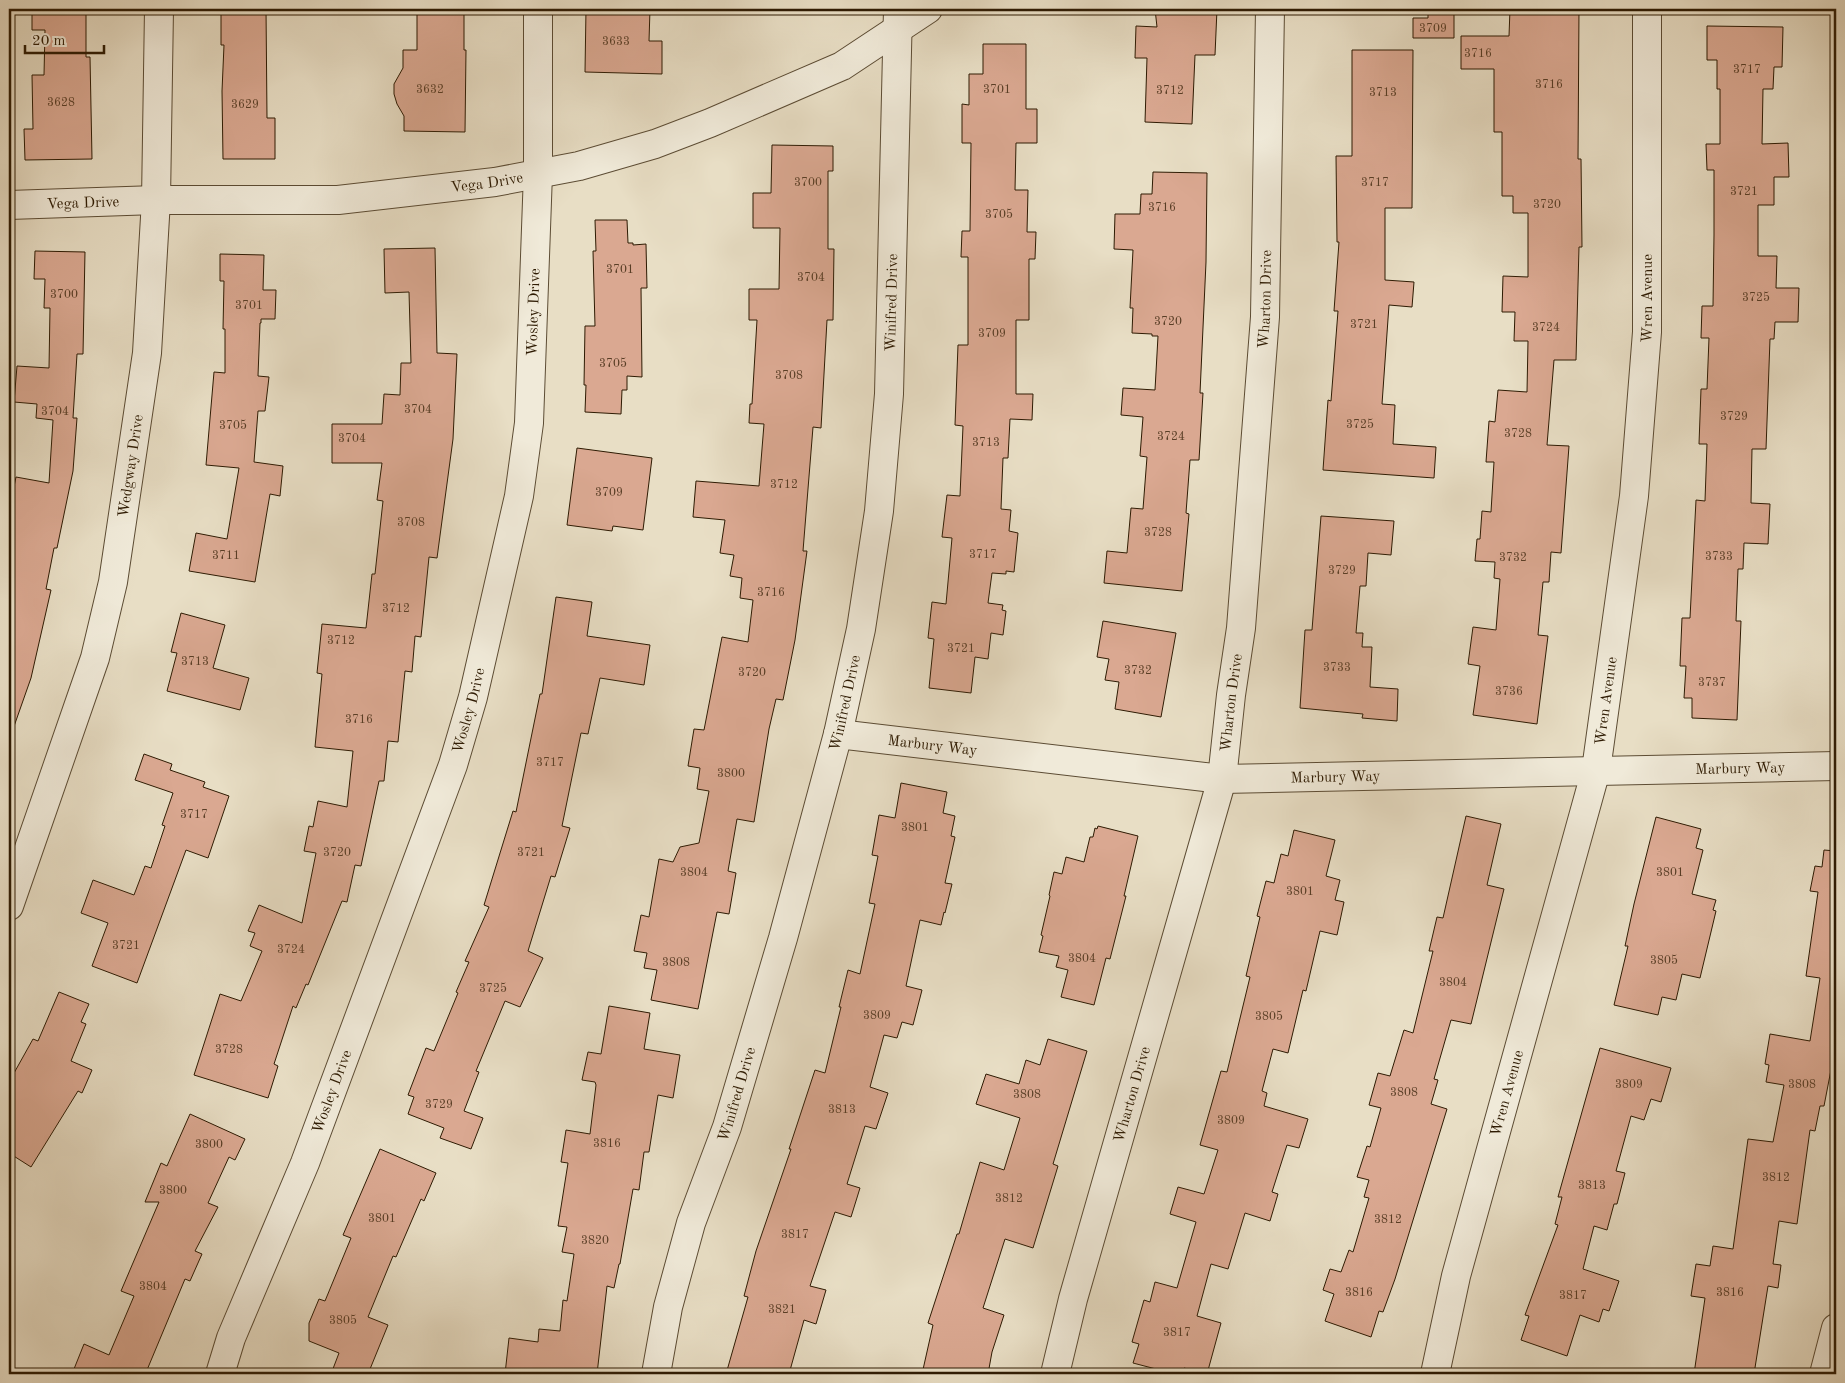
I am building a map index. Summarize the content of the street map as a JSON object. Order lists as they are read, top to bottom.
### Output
{
  "streets": {
    "street": [
      "Vega Drive",
      "Wharton Drive",
      "Wren Avenue",
      "Winifred Drive",
      "Wosley Drive",
      "Wedgway Drive",
      "Marbury Way"
    ]
  },
  "crossings": [
    ["Vega Drive", "Winifred Drive"],
    ["Vega Drive", "Wosley Drive"],
    ["Vega Drive", "Wedgway Drive"],
    ["Wharton Drive", "Marbury Way"],
    ["Wren Avenue", "Marbury Way"],
    ["Winifred Drive", "Marbury Way"]
  ],
  "house_numbers": [
    "3709",
    "3633",
    "3716",
    "3717",
    "3716",
    "3632",
    "3701",
    "3712",
    "3713",
    "3628",
    "3629",
    "3700",
    "3717",
    "3721",
    "3720",
    "3716",
    "3705",
    "3701",
    "3704",
    "3700",
    "3725",
    "3701",
    "3720",
    "3721",
    "3724",
    "3709",
    "3705",
    "3708",
    "3704",
    "3704",
    "3729",
    "3725",
    "3705",
    "3728",
    "3724",
    "3704",
    "3713",
    "3712",
    "3709",
    "3708",
    "3728",
    "3717",
    "3711",
    "3733",
    "3732",
    "3729",
    "3716",
    "3712",
    "3712",
    "3721",
    "3713",
    "3733",
    "3732",
    "3720",
    "3737",
    "3736",
    "3716",
    "3717",
    "3800",
    "3717",
    "3801",
    "3720",
    "3721",
    "3804",
    "3801",
    "3801",
    "3721",
    "3724",
    "3804",
    "3805",
    "3808",
    "3804",
    "3725",
    "3809",
    "3805",
    "3728",
    "3809",
    "3808",
    "3808",
    "3808",
    "3729",
    "3813",
    "3809",
    "3816",
    "3800",
    "3812",
    "3813",
    "3800",
    "3812",
    "3801",
    "3812",
    "3817",
    "3820",
    "3804",
    "3816",
    "3816",
    "3817",
    "3821",
    "3805",
    "3817"
  ],
  "scale_bar": "20 m"
}
